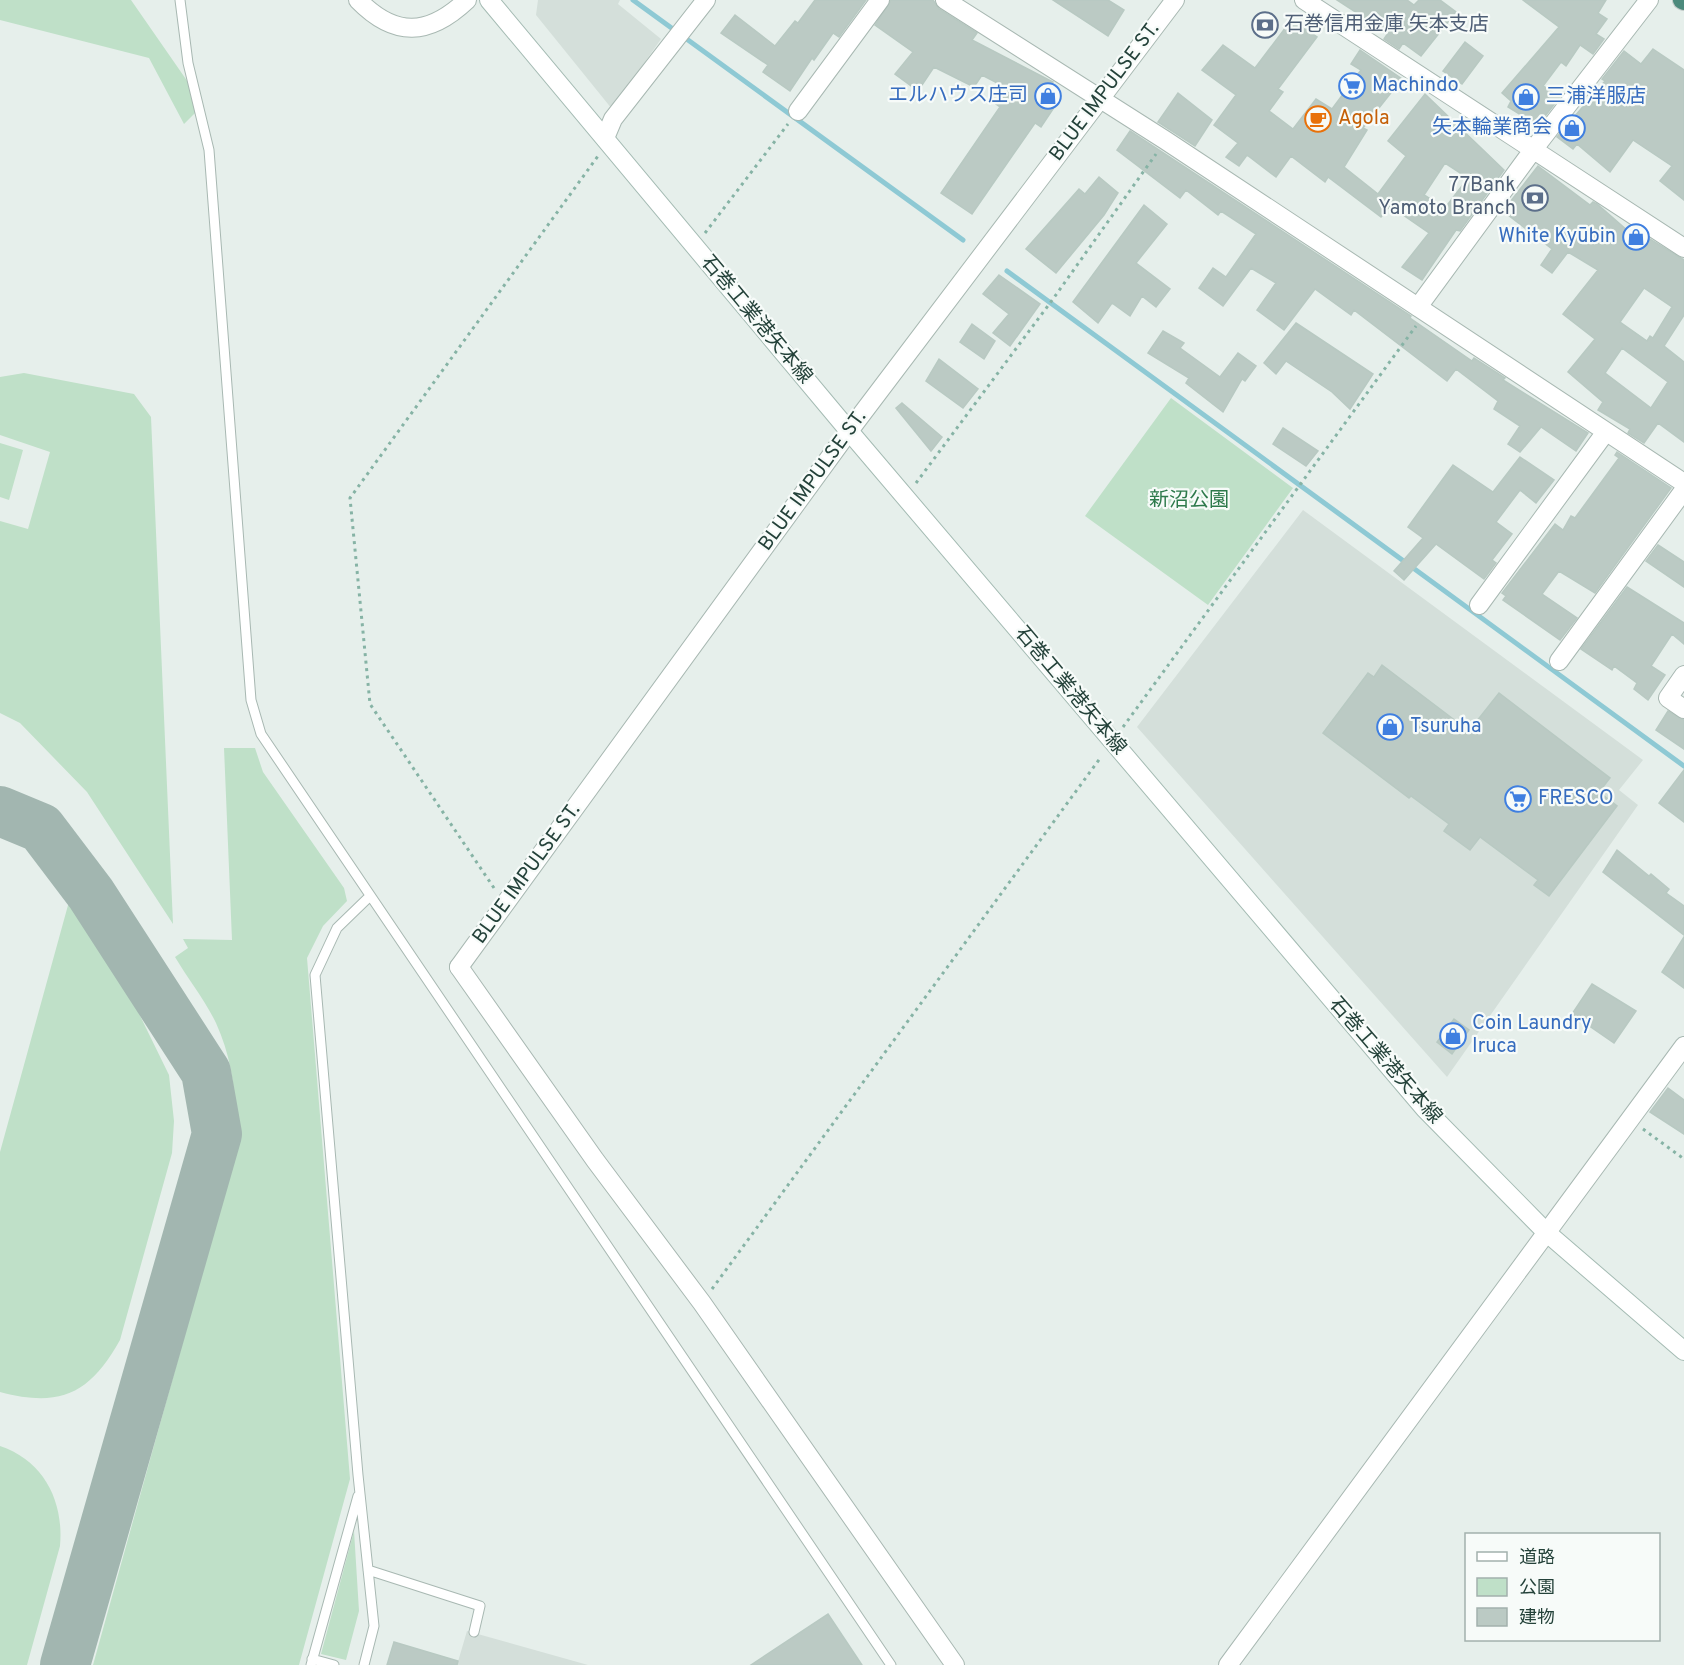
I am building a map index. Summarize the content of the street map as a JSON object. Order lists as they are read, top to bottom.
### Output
{
  "streets": {
    "street": ["BLUE IMPULSE ST.", "石巻工業港矢本線"]
  },
  "crossings": [
    ["BLUE IMPULSE ST.", "石巻工業港矢本線"]
  ],
  "parks": ["新沼公園"],
  "places": {
    "bank": ["石巻信用金庫 矢本支店", "77Bank Yamoto Branch"],
    "supermarket": ["Machindo", "FRESCO"],
    "shop": [
      "エルハウス庄司",
      "三浦洋服店",
      "矢本輪業商会",
      "White Kyūbin",
      "Tsuruha",
      "Coin Laundry Iruca"
    ],
    "cafe": ["Agola"]
  },
  "legend": ["道路", "公園", "建物"]
}
